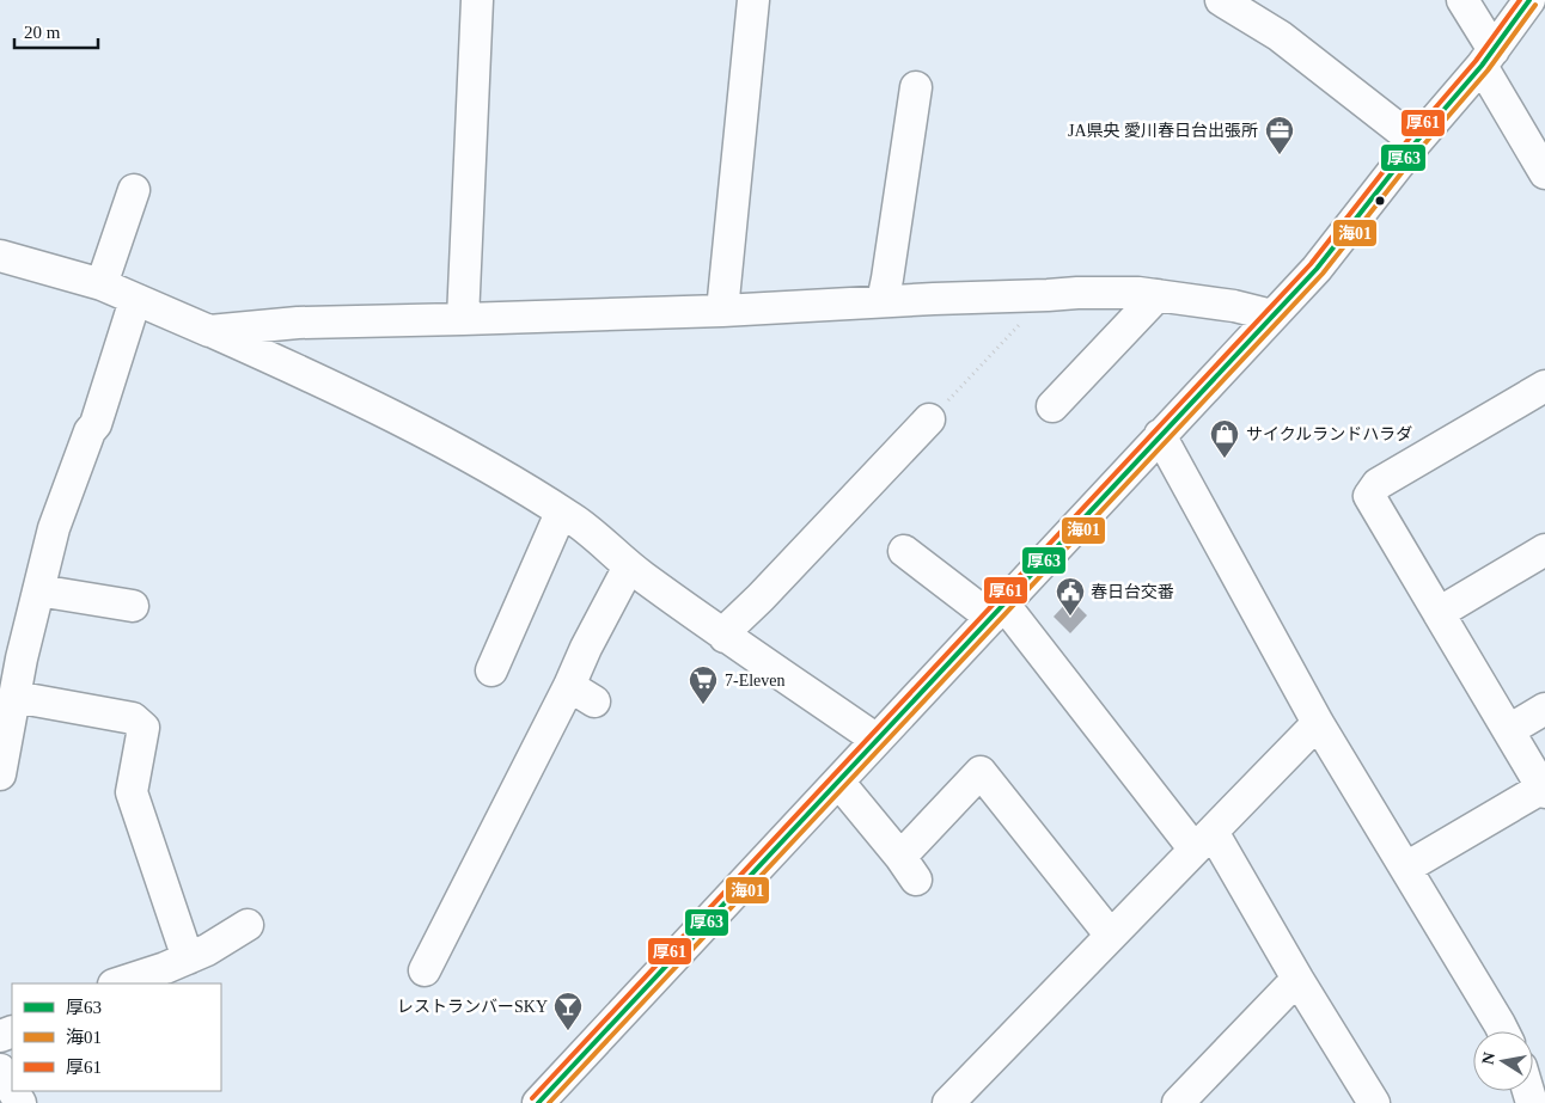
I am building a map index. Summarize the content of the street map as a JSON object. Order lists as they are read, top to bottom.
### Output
{
  "places": {
    "office": ["JA県央 愛川春日台出張所"],
    "shop": ["サイクルランドハラダ"],
    "public building": ["春日台交番"],
    "supermarket": ["7-Eleven"],
    "bar": ["レストランバーSKY"]
  },
  "lines": ["transit line 厚63", "transit line 厚61", "transit line 海01"],
  "legend": ["厚63", "海01", "厚61"],
  "scale_bar": "20 m",
  "north": "left"
}
